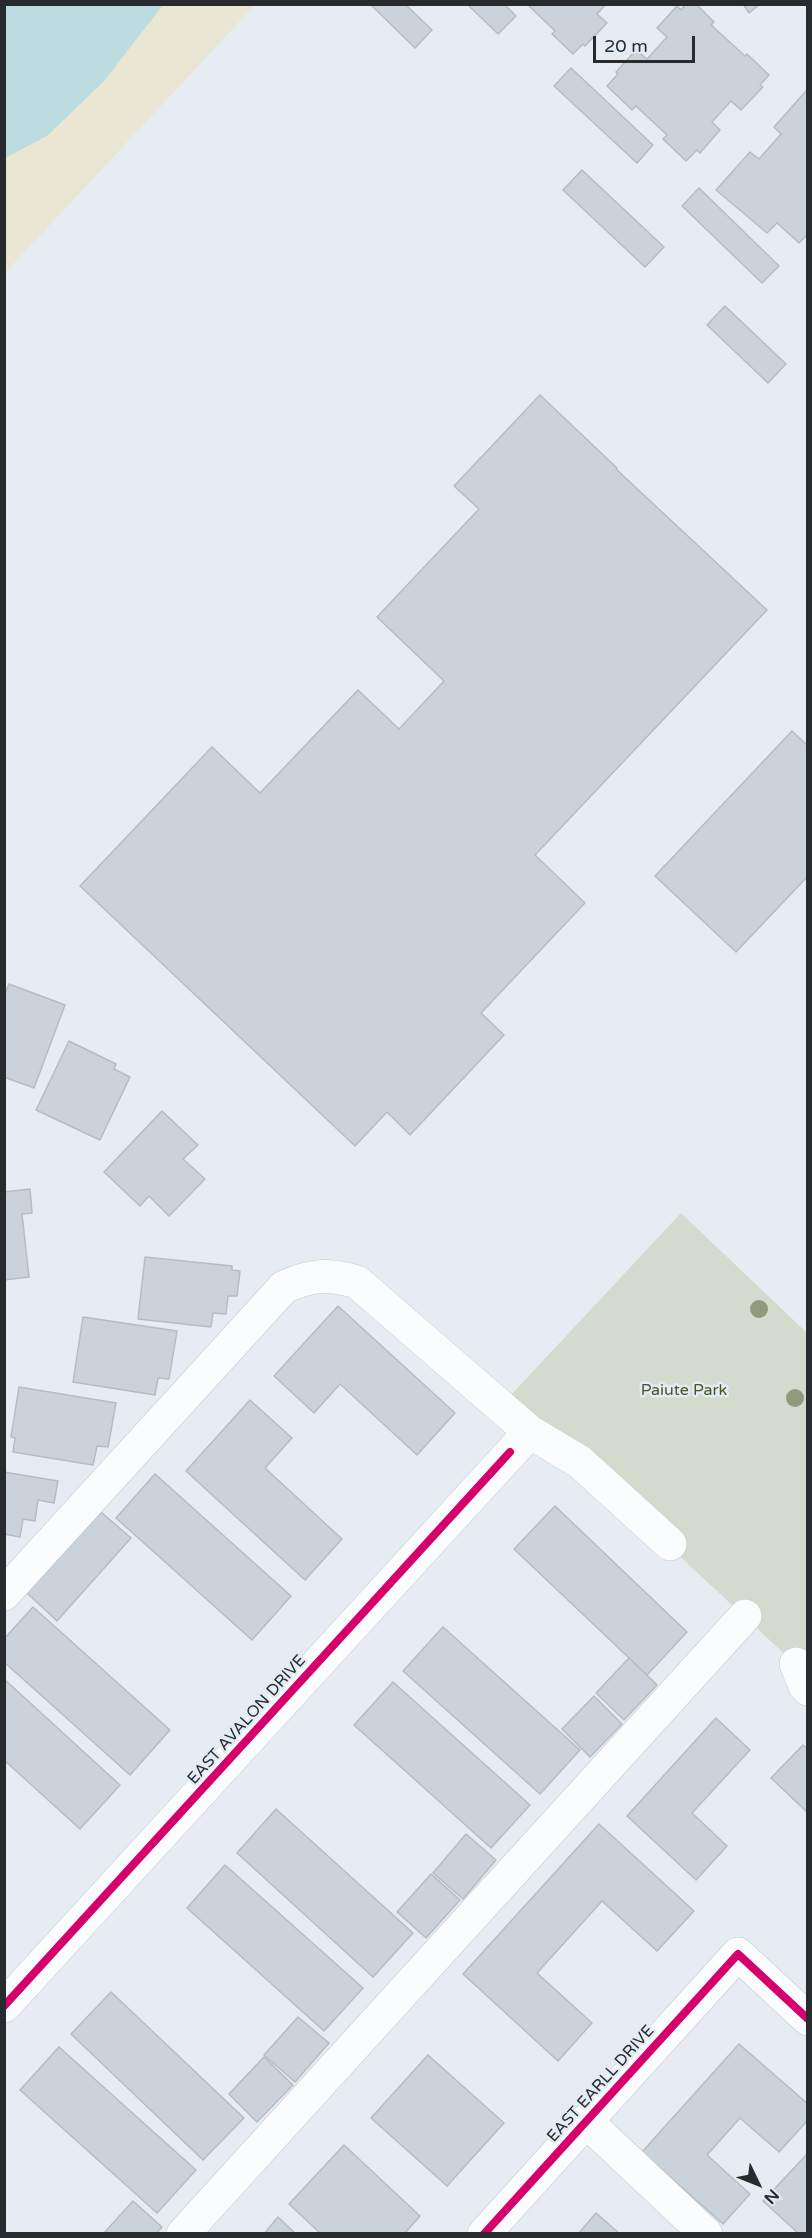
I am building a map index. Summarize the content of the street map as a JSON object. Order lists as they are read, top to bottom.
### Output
{
  "streets": {
    "street": ["EAST AVALON DRIVE", "EAST EARLL DRIVE"]
  },
  "parks": ["Paiute Park"],
  "scale_bar": "20 m",
  "north": "bottom right"
}
